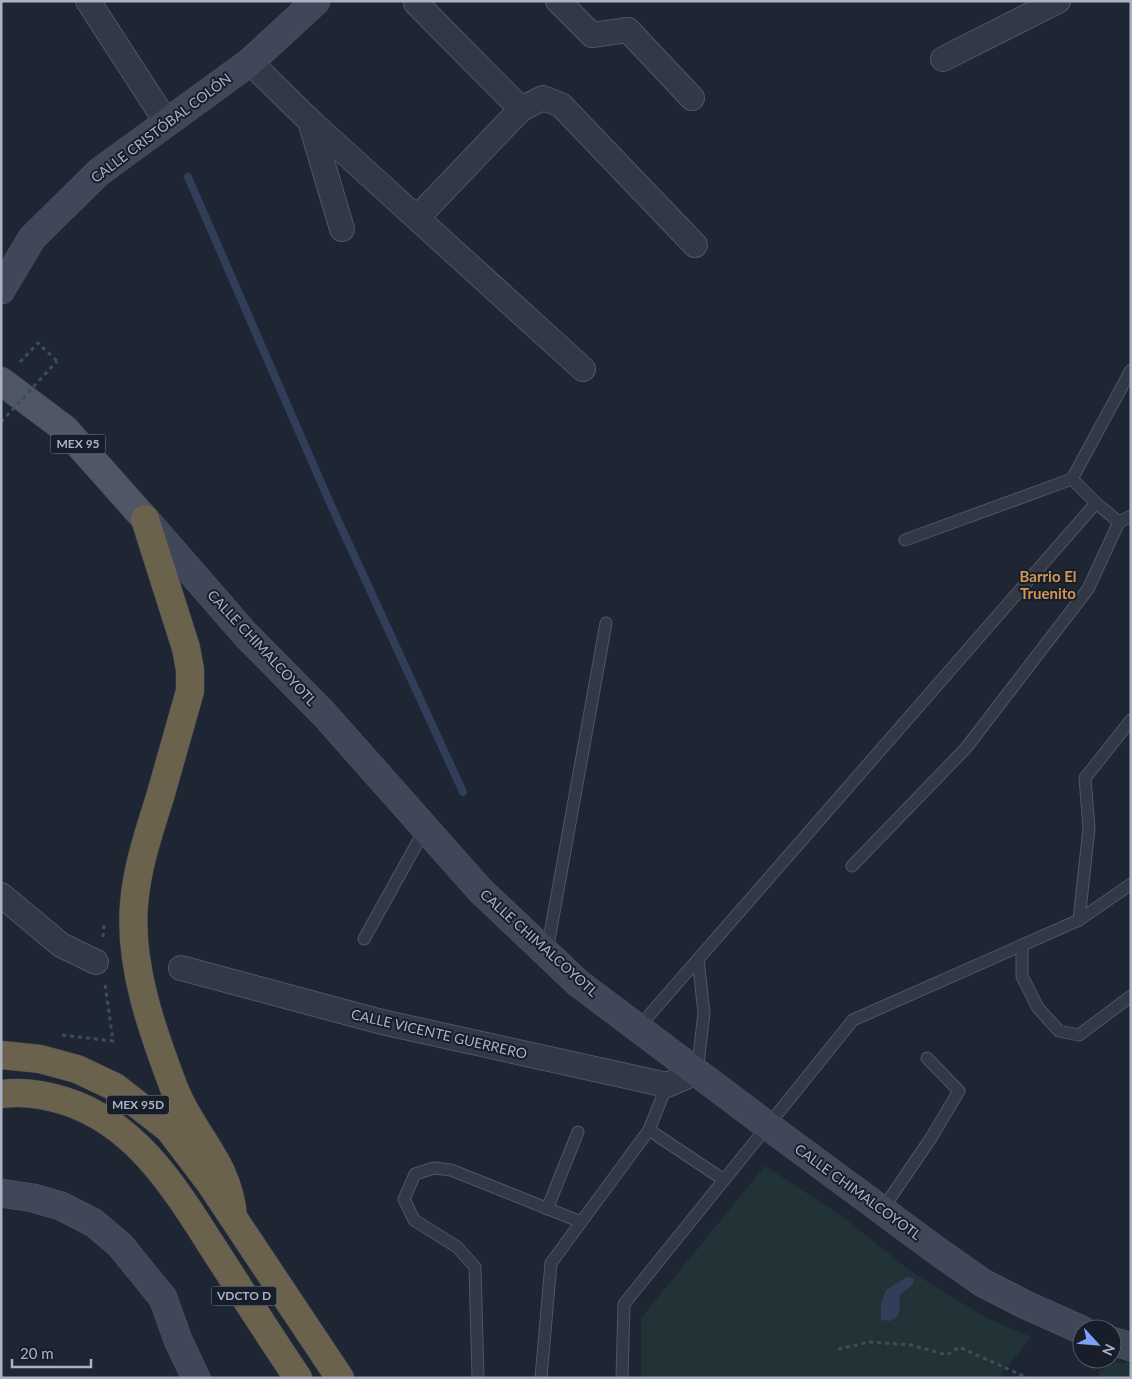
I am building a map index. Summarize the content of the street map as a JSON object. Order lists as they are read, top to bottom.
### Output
{
  "streets": {
    "highway": ["MEX 95D", "VDCTO D"],
    "main road": ["CALLE CRISTÓBAL COLÓN", "MEX 95", "CALLE CHIMALCOYOTL"],
    "street": ["CALLE VICENTE GUERRERO"]
  },
  "crossings": [
    ["MEX 95", "CALLE CHIMALCOYOTL"],
    ["MEX 95D", "VDCTO D"]
  ],
  "districts": ["Barrio El Truenito"],
  "scale_bar": "20 m",
  "north": "bottom right"
}
